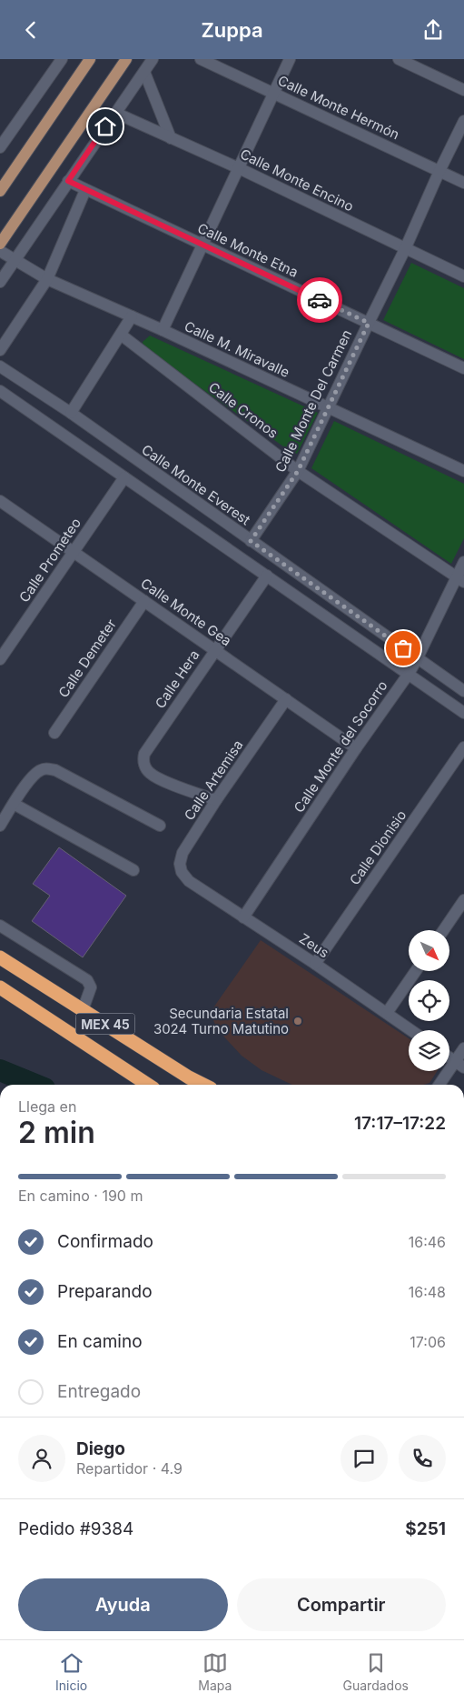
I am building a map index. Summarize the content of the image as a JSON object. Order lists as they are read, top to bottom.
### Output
{
  "streets": {
    "highway": ["MEX 45"],
    "street": [
      "Calle Monte Hermón",
      "Calle Monte Encino",
      "Calle Monte Etna",
      "Calle M. Miravalle",
      "Calle Monte Del Carmen",
      "Calle Cronos",
      "Calle Monte Everest",
      "Calle Prometeo",
      "Calle Monte Gea",
      "Calle Demeter",
      "Calle Hera",
      "Calle Monte del Socorro",
      "Calle Artemisa",
      "Calle Dionisio",
      "Zeus"
    ]
  },
  "crossings": [
    ["Calle Monte Hermón", "Calle Monte Del Carmen"],
    ["Calle Monte Encino", "Calle Monte Del Carmen"],
    ["Calle Monte Etna", "Calle Monte Del Carmen"],
    ["Calle M. Miravalle", "Calle Monte Del Carmen"],
    ["Calle Monte Del Carmen", "Calle Cronos"],
    ["Calle Monte Del Carmen", "Calle Monte Everest"],
    ["Calle Cronos", "Calle Monte del Socorro"],
    ["Calle Monte Everest", "Calle Monte del Socorro"],
    ["Calle Prometeo", "Calle Monte Gea"],
    ["Calle Monte Gea", "Calle Demeter"],
    ["Calle Monte Gea", "Calle Hera"],
    ["Calle Monte Gea", "Calle Monte del Socorro"],
    ["Calle Monte Gea", "Calle Artemisa"],
    ["Calle Hera", "Calle Artemisa"],
    ["Calle Monte del Socorro", "Zeus"],
    ["Calle Artemisa", "Zeus"],
    ["Calle Dionisio", "Zeus"]
  ],
  "places": ["Secundaria Estatal 3024 Turno Matutino"],
  "north": "bottom right",
  "page": {
    "header": "Zuppa",
    "heading": ["2 min", "Llega en", "17:17–17:22"],
    "panel": [
      "Diego",
      "Repartidor · 4.9",
      "Pedido #9384",
      "$251"
    ],
    "bar": "En camino · 190 m",
    "list": [
      ["Confirmado", "16:46"],
      ["Preparando", "16:48"],
      ["En camino", "17:06"],
      "Entregado"
    ],
    "buttons": ["Ayuda", "Compartir"],
    "tabs": ["Inicio", "Mapa", "Guardados"]
  }
}
